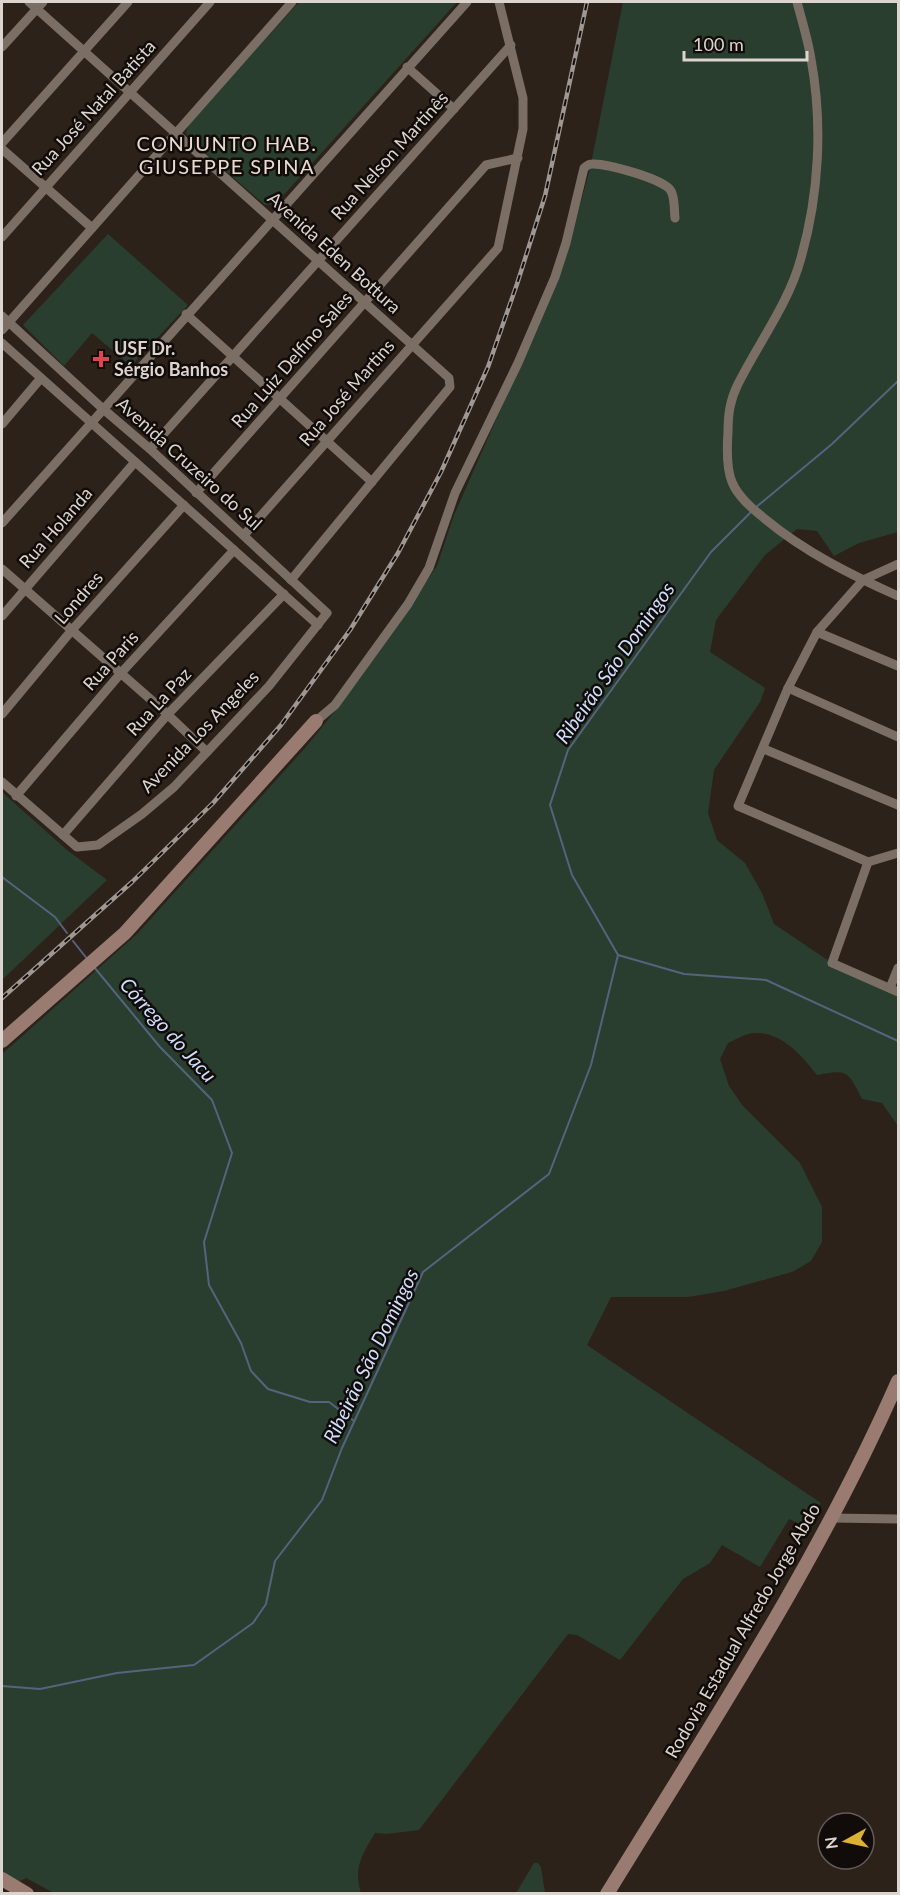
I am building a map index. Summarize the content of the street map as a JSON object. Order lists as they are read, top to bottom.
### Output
{
  "streets": {
    "main road": ["Rodovia Estadual Alfredo Jorge Abdo"],
    "street": [
      "Rua José Natal Batista",
      "Rua Nelson Martinês",
      "Avenida Eden Bottura",
      "Rua Luiz Delfino Sales",
      "Rua José Martins",
      "Avenida Cruzeiro do Sul",
      "Rua Holanda",
      "Londres",
      "Rua Paris",
      "Rua La Paz",
      "Avenida Los Angeles"
    ]
  },
  "crossings": [
    ["Rua José Natal Batista", "Avenida Eden Bottura"],
    ["Rua Nelson Martinês", "Avenida Eden Bottura"],
    ["Rua Nelson Martinês", "Rua José Martins"],
    ["Rua Nelson Martinês", "Avenida Cruzeiro do Sul"],
    ["Avenida Eden Bottura", "Rua Luiz Delfino Sales"],
    ["Avenida Eden Bottura", "Rua José Martins"],
    ["Rua Luiz Delfino Sales", "Rua José Martins"],
    ["Rua Luiz Delfino Sales", "Avenida Cruzeiro do Sul"],
    ["Rua José Martins", "Avenida Cruzeiro do Sul"],
    ["Avenida Cruzeiro do Sul", "Rua Holanda"],
    ["Avenida Cruzeiro do Sul", "Londres"],
    ["Avenida Cruzeiro do Sul", "Rua Paris"],
    ["Avenida Cruzeiro do Sul", "Rua La Paz"],
    ["Avenida Cruzeiro do Sul", "Avenida Los Angeles"],
    ["Rua La Paz", "Avenida Los Angeles"]
  ],
  "districts": ["CONJUNTO HAB. GIUSEPPE SPINA"],
  "water": ["Ribeirão São Domingos", "Córrego do Jacu"],
  "places": {
    "health": ["USF Dr. Sérgio Banhos"]
  },
  "scale_bar": "100 m",
  "north": "left"
}
